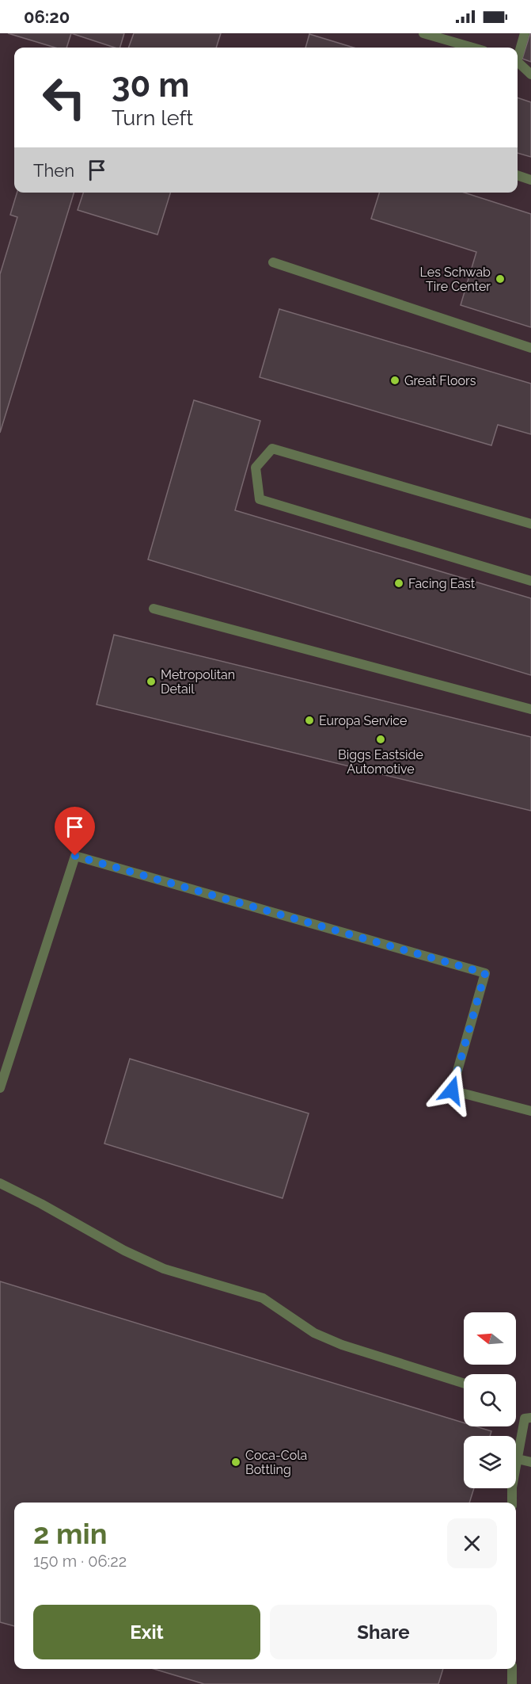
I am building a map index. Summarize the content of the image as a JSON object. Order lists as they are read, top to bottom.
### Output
{
  "places": [
    "Les Schwab Tire Center",
    "Great Floors",
    "Facing East",
    "Metropolitan Detail",
    "Europa Service",
    "Biggs Eastside Automotive",
    "Coca-Cola Bottling"
  ],
  "north": "left",
  "page": {
    "status": "06:20",
    "turn": ["30 m", "Turn left"],
    "then": "Then",
    "heading": ["2 min", "150 m · 06:22"],
    "buttons": ["Exit", "Share"]
  }
}
